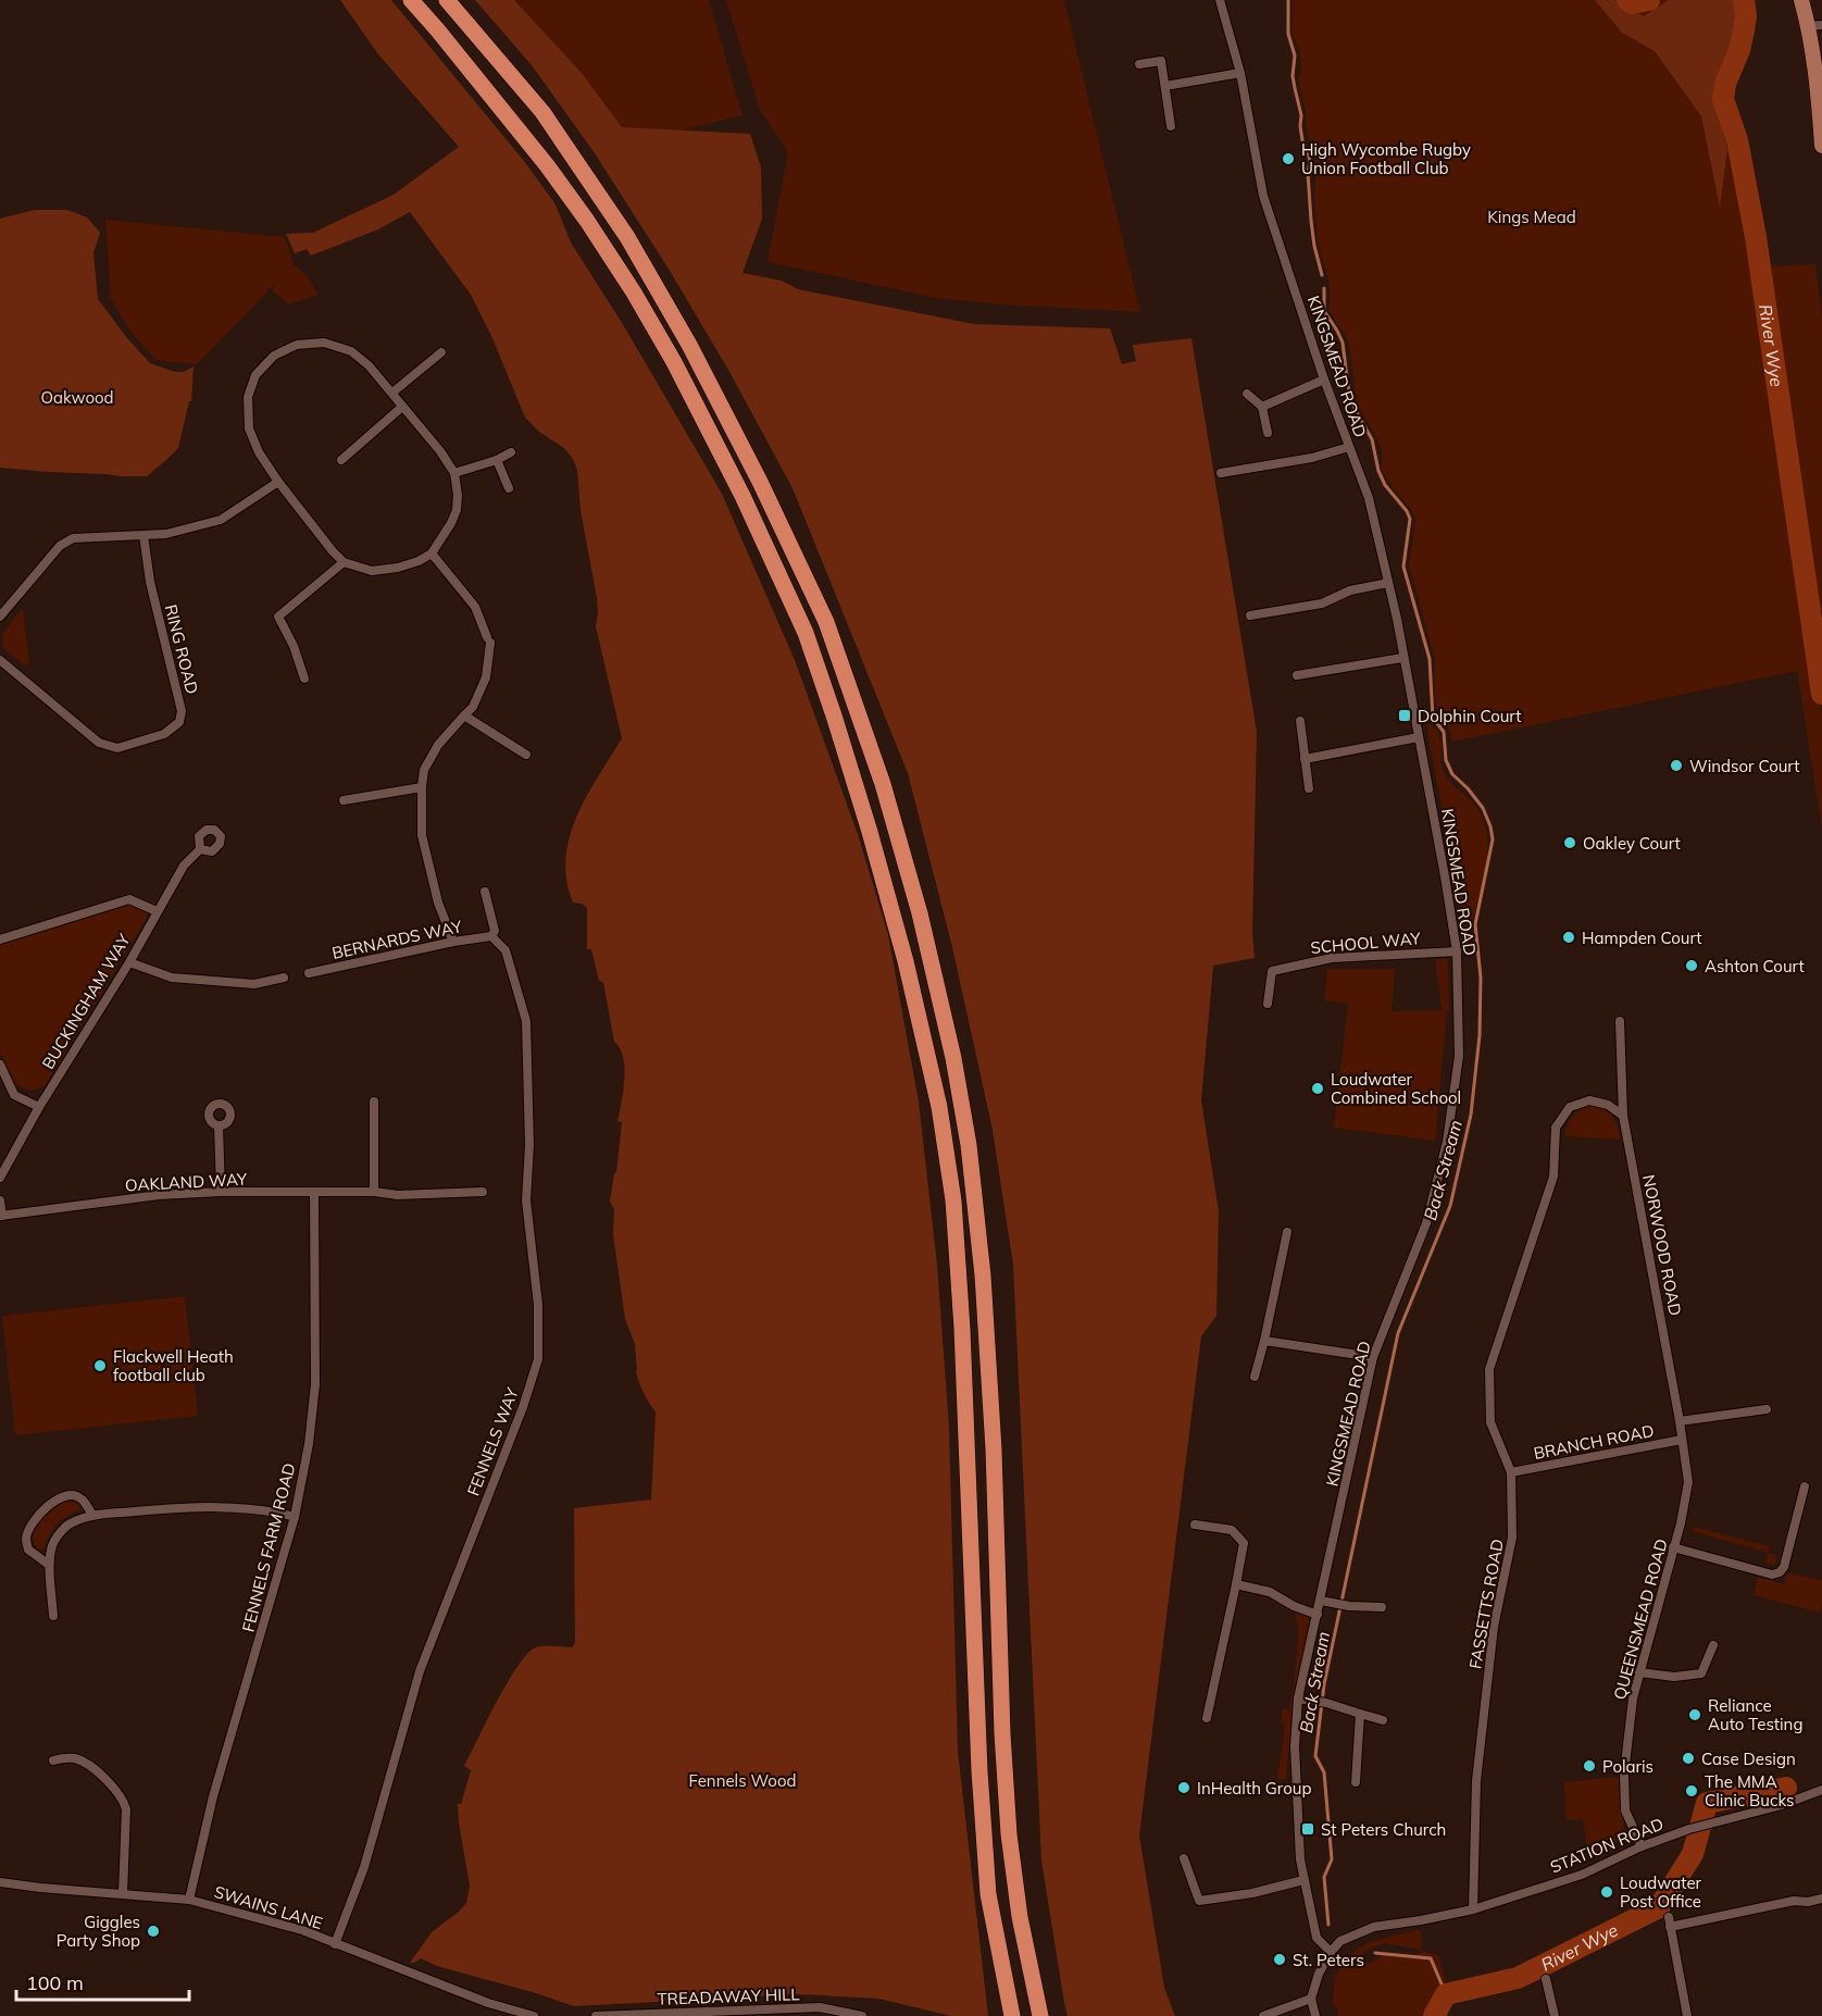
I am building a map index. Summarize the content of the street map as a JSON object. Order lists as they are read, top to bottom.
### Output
{
  "streets": {
    "street": [
      "KINGSMEAD ROAD",
      "RING ROAD",
      "BERNARDS WAY",
      "SCHOOL WAY",
      "BUCKINGHAM WAY",
      "OAKLAND WAY",
      "NORWOOD ROAD",
      "FENNELS WAY",
      "BRANCH ROAD",
      "FENNELS FARM ROAD",
      "FASSETTS ROAD",
      "QUEENSMEAD ROAD",
      "STATION ROAD",
      "SWAINS LANE",
      "TREADAWAY HILL"
    ]
  },
  "crossings": [
    ["KINGSMEAD ROAD", "SCHOOL WAY"],
    ["KINGSMEAD ROAD", "STATION ROAD"],
    ["BERNARDS WAY", "FENNELS WAY"],
    ["OAKLAND WAY", "FENNELS FARM ROAD"],
    ["NORWOOD ROAD", "BRANCH ROAD"],
    ["NORWOOD ROAD", "FASSETTS ROAD"],
    ["NORWOOD ROAD", "QUEENSMEAD ROAD"],
    ["FENNELS WAY", "SWAINS LANE"],
    ["BRANCH ROAD", "FASSETTS ROAD"],
    ["FENNELS FARM ROAD", "SWAINS LANE"],
    ["FASSETTS ROAD", "STATION ROAD"],
    ["QUEENSMEAD ROAD", "STATION ROAD"]
  ],
  "water": ["River Wye", "Back Stream"],
  "parks": ["Kings Mead", "Oakwood", "Fennels Wood"],
  "places": {
    "other": [
      "High Wycombe Rugby Union Football Club",
      "Windsor Court",
      "Oakley Court",
      "Hampden Court",
      "Ashton Court",
      "Loudwater Combined School",
      "Flackwell Heath football club",
      "Reliance Auto Testing",
      "Case Design",
      "Polaris",
      "InHealth Group",
      "The MMA Clinic Bucks",
      "Loudwater Post Office",
      "Giggles Party Shop",
      "St. Peters"
    ],
    "transit": ["Dolphin Court", "St Peters Church"]
  },
  "scale_bar": "100 m"
}
